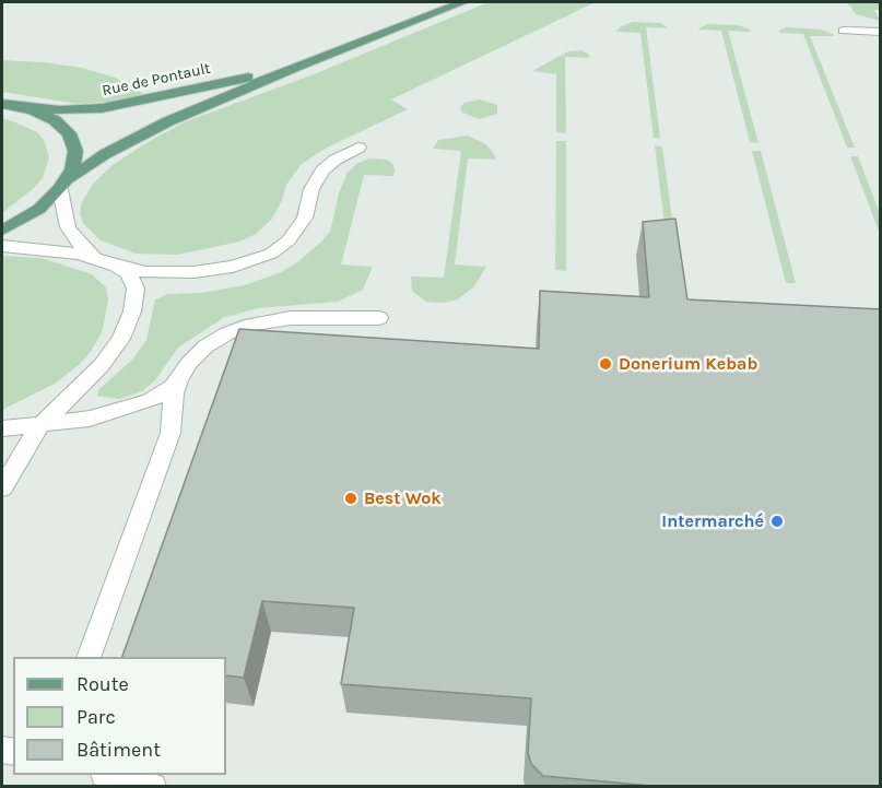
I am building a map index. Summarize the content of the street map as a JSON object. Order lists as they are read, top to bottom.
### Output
{
  "streets": {
    "main road": ["Rue de Pontault"]
  },
  "places": ["Donerium Kebab", "Best Wok", "Intermarché"],
  "legend": ["Route", "Parc", "Bâtiment"]
}
